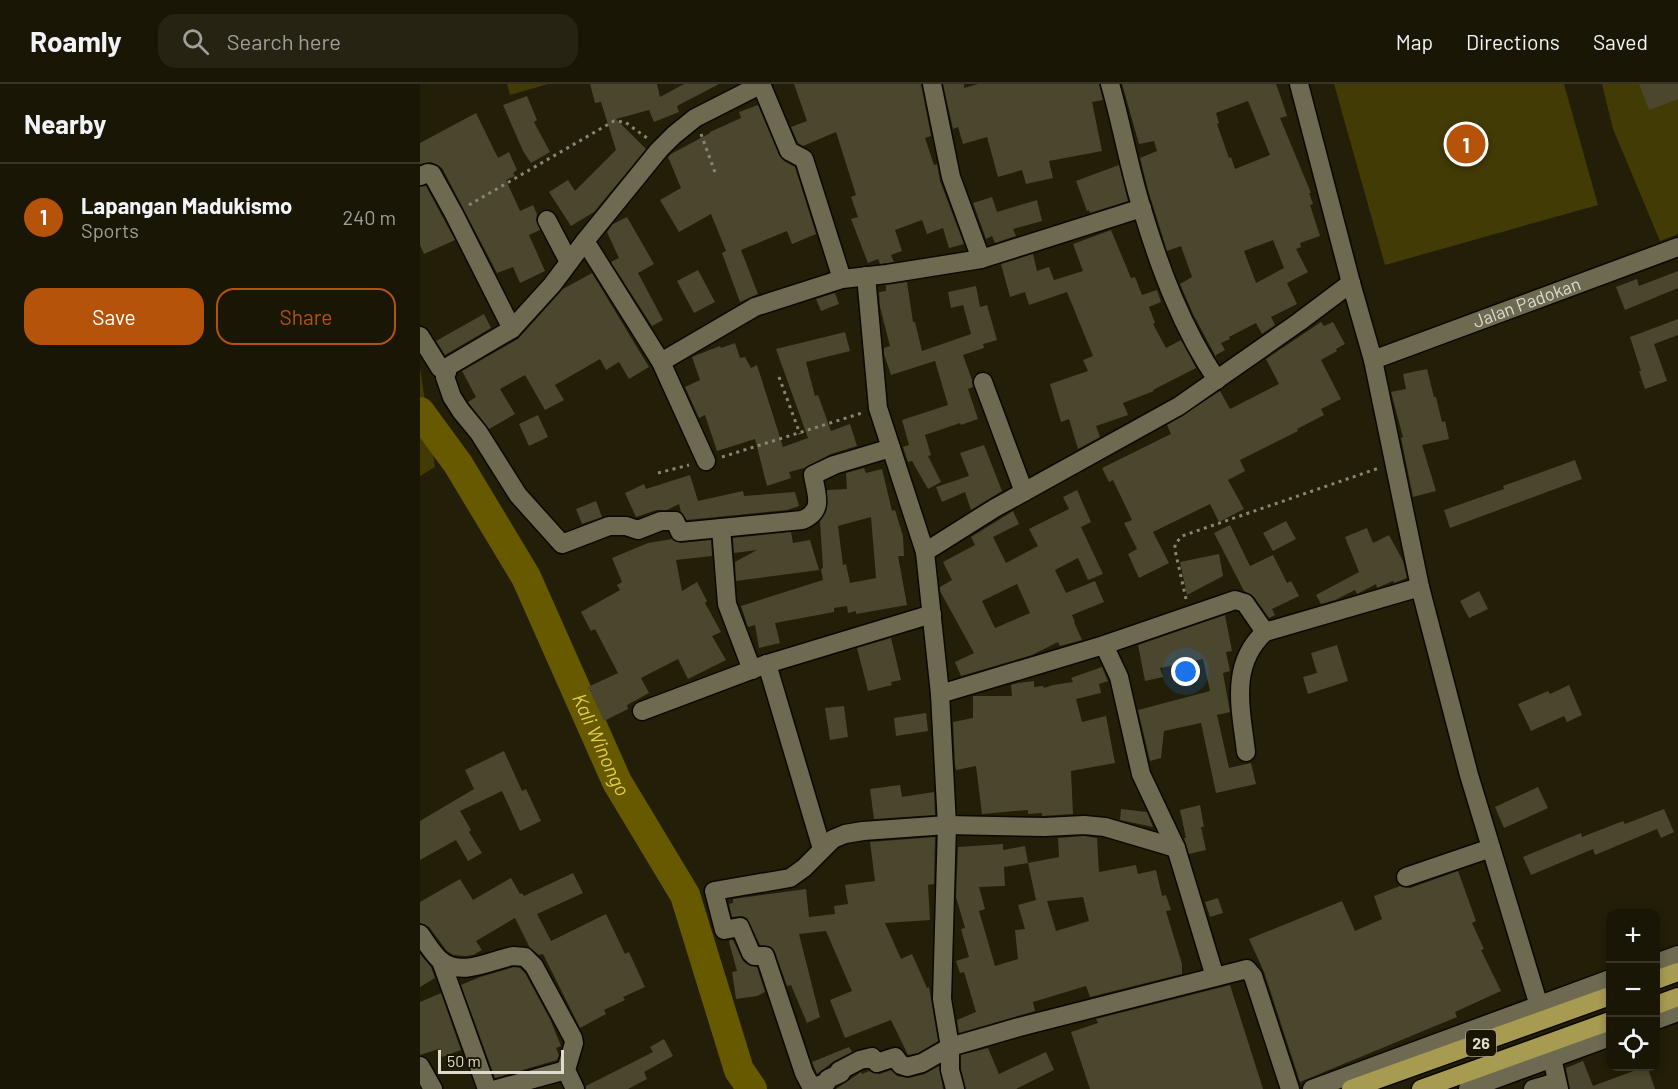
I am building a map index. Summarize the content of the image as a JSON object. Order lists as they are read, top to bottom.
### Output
{
  "streets": {
    "highway": ["26"],
    "street": ["Jalan Padokan"]
  },
  "water": ["Kali Winongo"],
  "scale_bar": "50 m",
  "page": {
    "header": "Roamly",
    "search": "Search here",
    "nav": ["Map", "Directions", "Saved"],
    "heading": "Nearby",
    "pins": "1",
    "list": [
      {
        "mark": "1",
        "name": "Lapangan Madukismo",
        "note": "Sports",
        "value": "240 m"
      }
    ],
    "buttons": ["Save", "Share"],
    "map_buttons": ["+", "−"],
    "scale": "50 m"
  }
}
